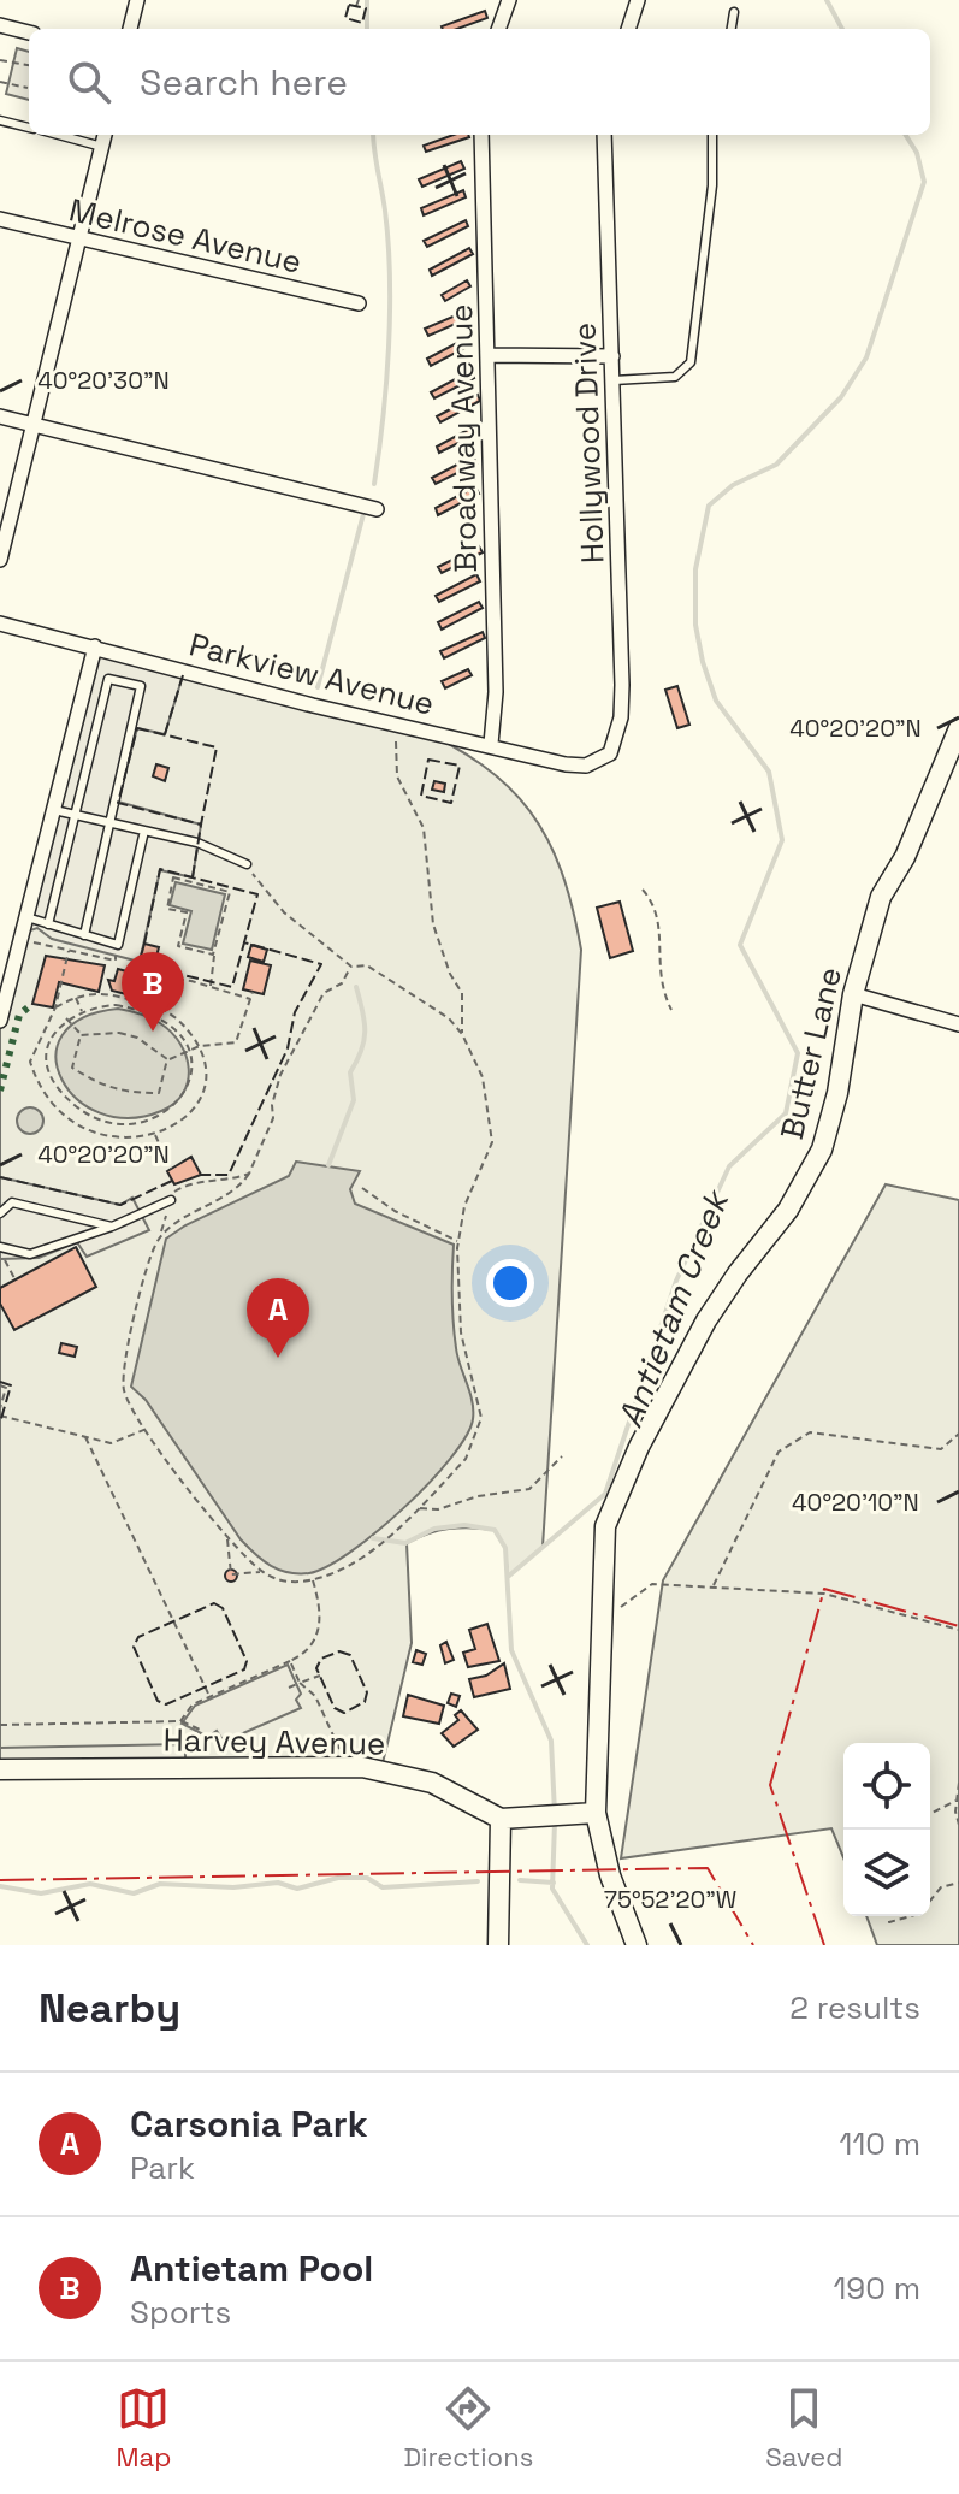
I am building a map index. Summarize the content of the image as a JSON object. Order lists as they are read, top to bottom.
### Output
{
  "streets": {
    "street": [
      "Melrose Avenue",
      "Broadway Avenue",
      "Hollywood Drive",
      "Parkview Avenue",
      "Butter Lane",
      "Harvey Avenue"
    ]
  },
  "crossings": [
    ["Broadway Avenue", "Parkview Avenue"],
    ["Hollywood Drive", "Parkview Avenue"]
  ],
  "water": ["Antietam Creek"],
  "page": {
    "search": "Search here",
    "pins": ["B", "A"],
    "heading": ["Nearby", "2 results"],
    "list": [
      {
        "mark": "A",
        "name": "Carsonia Park",
        "note": "Park",
        "value": "110 m"
      },
      {
        "mark": "B",
        "name": "Antietam Pool",
        "note": "Sports",
        "value": "190 m"
      }
    ],
    "nav": ["Map", "Directions", "Saved"]
  },
  "coordinates": [
    "40°20'30\"N",
    "40°20'20\"N",
    "40°20'10\"N",
    "75°52'20\"W"
  ]
}
